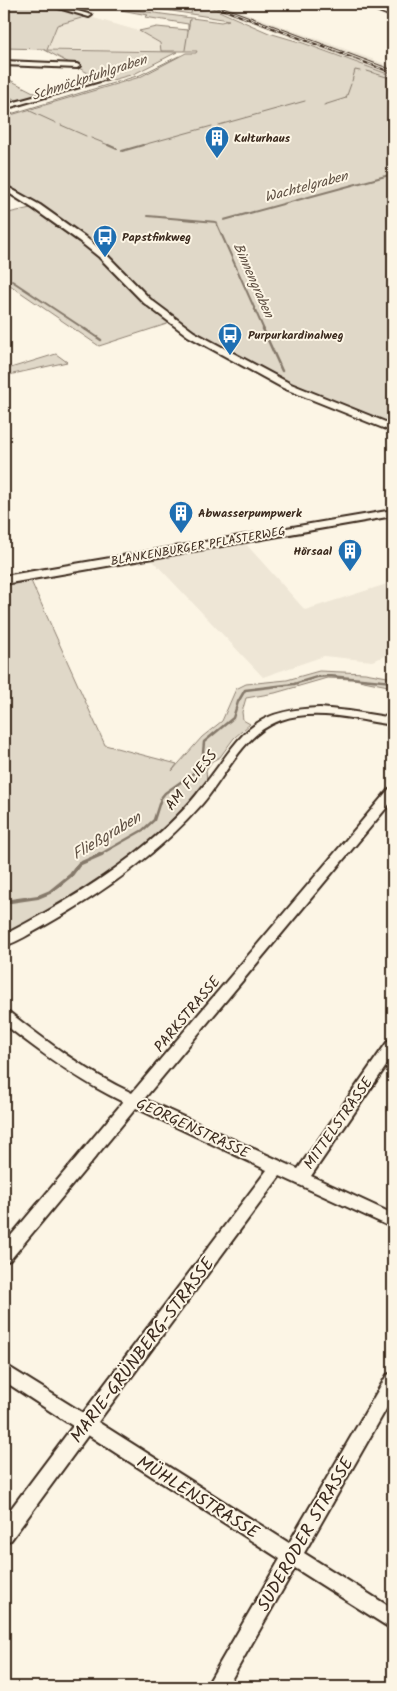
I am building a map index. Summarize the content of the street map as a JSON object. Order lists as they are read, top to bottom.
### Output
{
  "streets": {
    "main road": ["BLANKENBURGER PFLASTERWEG"],
    "street": [
      "AM FLIESS",
      "PARKSTRASSE",
      "MITTELSTRASSE",
      "GEORGENSTRASSE",
      "MARIE-GRÜNBERG-STRASSE",
      "MÜHLENSTRASSE",
      "SUDERODER STRASSE"
    ]
  },
  "crossings": [
    ["PARKSTRASSE", "GEORGENSTRASSE"],
    ["MITTELSTRASSE", "GEORGENSTRASSE"],
    ["GEORGENSTRASSE", "MARIE-GRÜNBERG-STRASSE"],
    ["MARIE-GRÜNBERG-STRASSE", "MÜHLENSTRASSE"],
    ["MÜHLENSTRASSE", "SUDERODER STRASSE"]
  ],
  "water": [
    "Schmöckpfuhlgraben",
    "Wachtelgraben",
    "Binnengraben",
    "Fließgraben"
  ],
  "places": {
    "building": ["Kulturhaus", "Abwasserpumpwerk", "Hörsaal"],
    "bus stop": ["Papstfinkweg", "Purpurkardinalweg"]
  }
}
